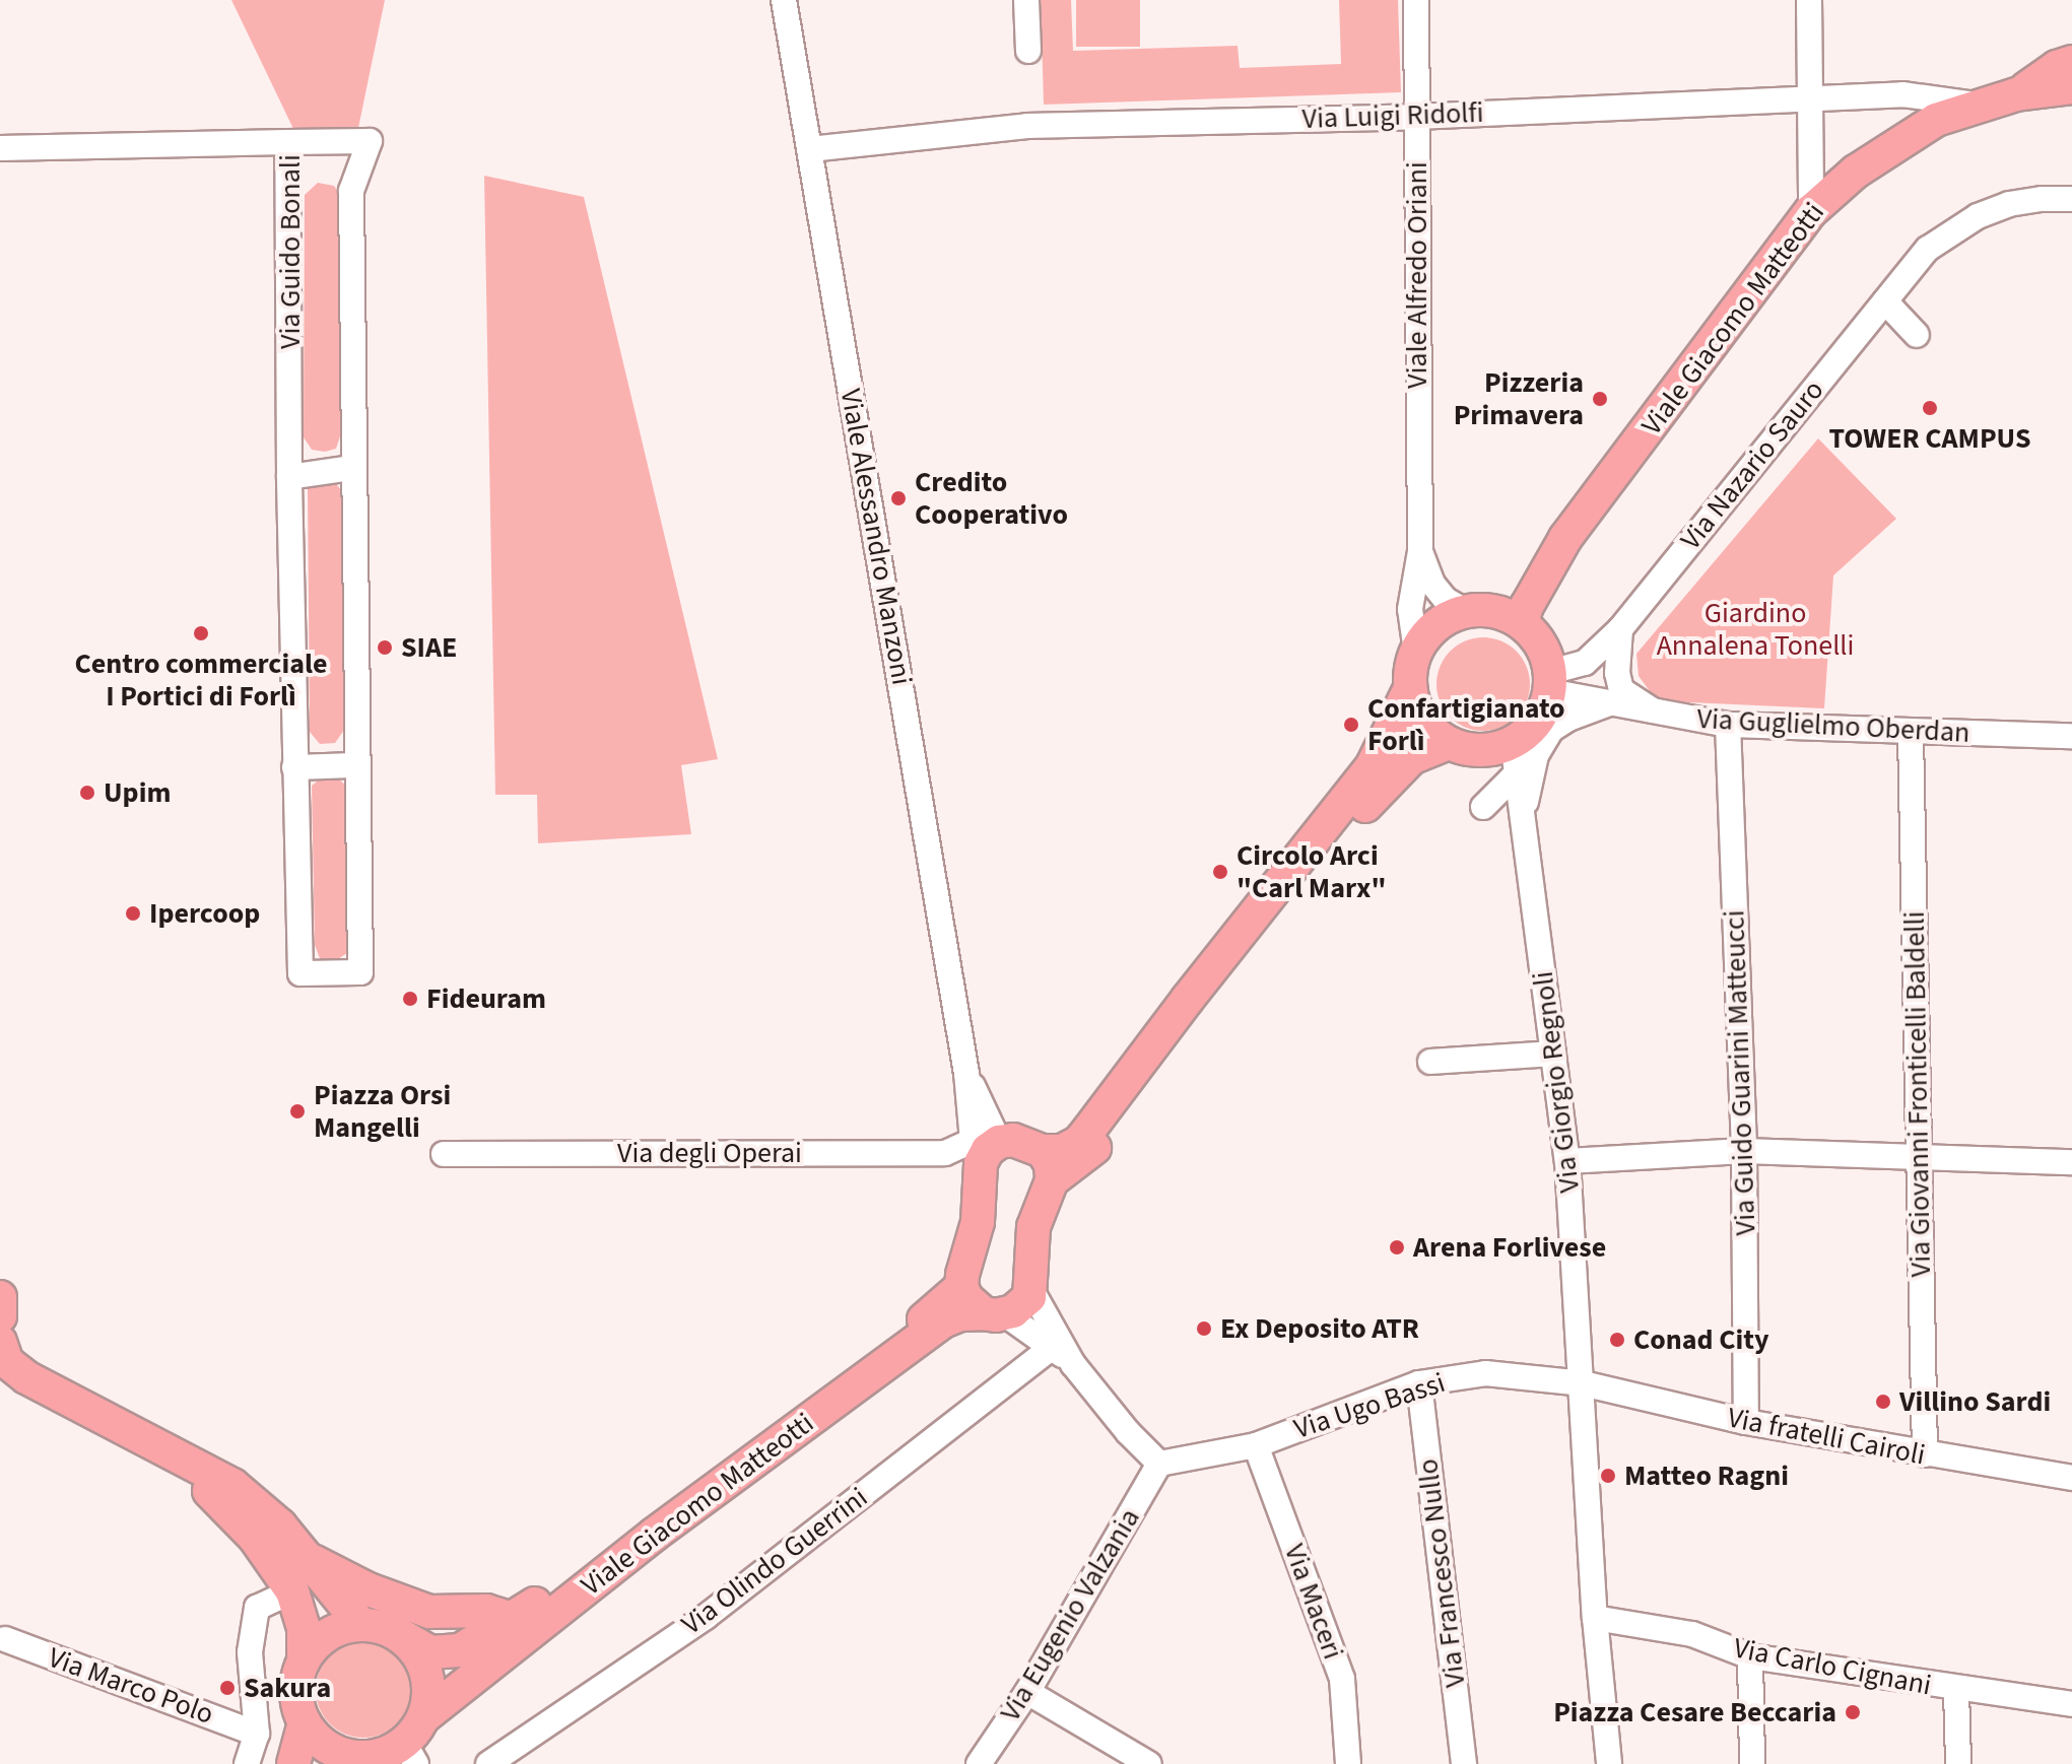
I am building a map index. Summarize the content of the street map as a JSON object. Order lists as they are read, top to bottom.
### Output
{
  "streets": {
    "main road": ["Viale Giacomo Matteotti"],
    "street": [
      "Via Luigi Ridolfi",
      "Via Guido Bonali",
      "Viale Alfredo Oriani",
      "Via Nazario Sauro",
      "Viale Alessandro Manzoni",
      "Via Guglielmo Oberdan",
      "Via Guido Guarini Matteucci",
      "Via Giorgio Regnoli",
      "Via Giovanni Fronticelli Baldelli",
      "Via degli Operai",
      "Via Ugo Bassi",
      "Via fratelli Cairoli",
      "Via Olindo Guerrini",
      "Via Francesco Nullo",
      "Via Maceri",
      "Via Eugenio Valzania",
      "Via Carlo Cignani",
      "Via Marco Polo"
    ]
  },
  "crossings": [
    ["Via Luigi Ridolfi", "Viale Alfredo Oriani"],
    ["Via Luigi Ridolfi", "Viale Giacomo Matteotti"],
    ["Via Luigi Ridolfi", "Viale Alessandro Manzoni"],
    ["Viale Alfredo Oriani", "Viale Giacomo Matteotti"],
    ["Viale Alfredo Oriani", "Via Nazario Sauro"],
    ["Viale Alfredo Oriani", "Via Guglielmo Oberdan"],
    ["Viale Alfredo Oriani", "Via Giorgio Regnoli"],
    ["Viale Giacomo Matteotti", "Via Nazario Sauro"],
    ["Viale Giacomo Matteotti", "Via Guglielmo Oberdan"],
    ["Viale Giacomo Matteotti", "Via Giorgio Regnoli"],
    ["Via Nazario Sauro", "Via Guglielmo Oberdan"],
    ["Via Nazario Sauro", "Via Giorgio Regnoli"],
    ["Viale Alessandro Manzoni", "Via degli Operai"],
    ["Via Guglielmo Oberdan", "Via Guido Guarini Matteucci"],
    ["Via Guglielmo Oberdan", "Via Giorgio Regnoli"],
    ["Via Guglielmo Oberdan", "Via Giovanni Fronticelli Baldelli"],
    ["Via Guido Guarini Matteucci", "Via fratelli Cairoli"],
    ["Via Giorgio Regnoli", "Via Ugo Bassi"],
    ["Via Giorgio Regnoli", "Via fratelli Cairoli"],
    ["Via Giorgio Regnoli", "Via Carlo Cignani"],
    ["Via Giovanni Fronticelli Baldelli", "Via fratelli Cairoli"],
    ["Via Ugo Bassi", "Via fratelli Cairoli"],
    ["Via Ugo Bassi", "Via Francesco Nullo"],
    ["Via Ugo Bassi", "Via Maceri"],
    ["Via Ugo Bassi", "Via Eugenio Valzania"]
  ],
  "parks": ["Giardino Annalena Tonelli"],
  "places": [
    "Pizzeria Primavera",
    "TOWER CAMPUS",
    "Credito Cooperativo",
    "Centro commerciale I Portici di Forlì",
    "SIAE",
    "Confartigianato Forlì",
    "Upim",
    "Circolo Arci \"Carl Marx\"",
    "Ipercoop",
    "Fideuram",
    "Piazza Orsi Mangelli",
    "Arena Forlivese",
    "Ex Deposito ATR",
    "Conad City",
    "Villino Sardi",
    "Matteo Ragni",
    "Sakura",
    "Piazza Cesare Beccaria"
  ]
}
